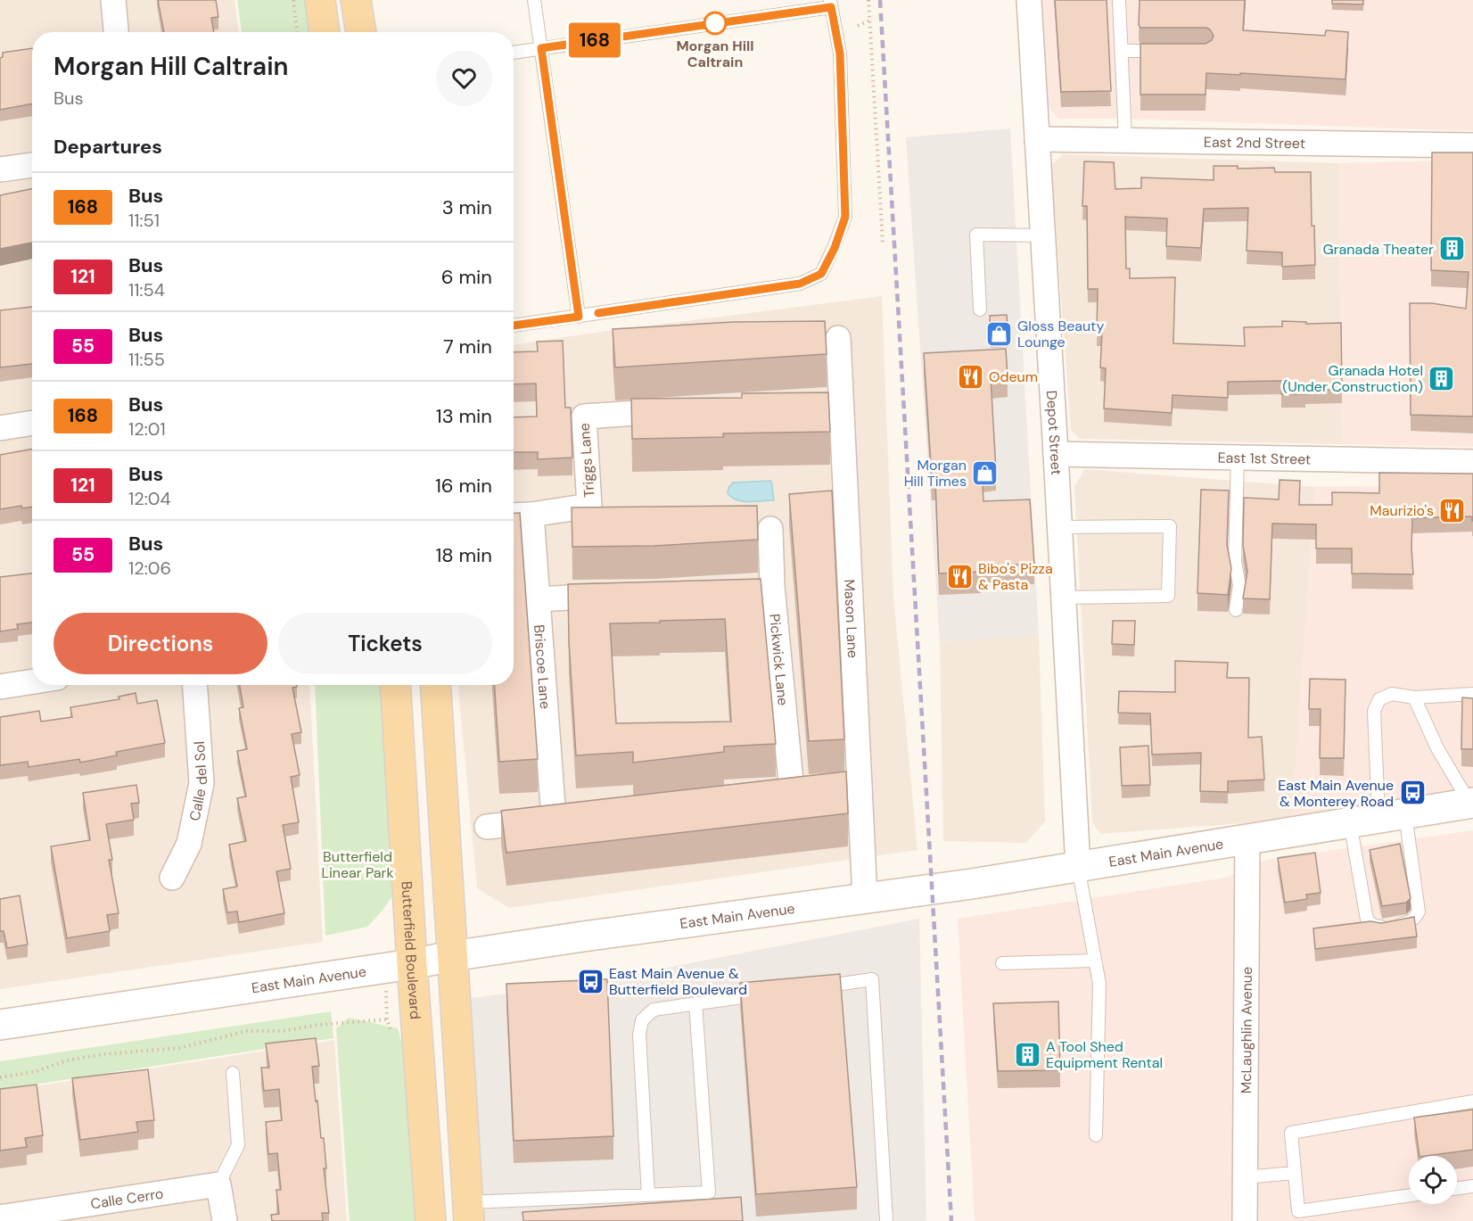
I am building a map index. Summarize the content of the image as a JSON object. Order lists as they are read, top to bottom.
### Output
{
  "streets": {
    "main road": ["East Main Avenue", "Butterfield Boulevard"],
    "street": [
      "East 2nd Street",
      "Depot Street",
      "East 1st Street",
      "Triggs Lane",
      "Mason Lane",
      "Pickwick Lane",
      "Briscoe Lane",
      "Calle del Sol",
      "McLaughlin Avenue",
      "Calle Cerro"
    ]
  },
  "crossings": [
    ["East 2nd Street", "Depot Street"],
    ["Depot Street", "East 1st Street"],
    ["Depot Street", "East Main Avenue"],
    ["Triggs Lane", "Briscoe Lane"],
    ["Mason Lane", "East Main Avenue"],
    ["East Main Avenue", "Butterfield Boulevard"],
    ["East Main Avenue", "McLaughlin Avenue"]
  ],
  "parks": ["Butterfield Linear Park"],
  "places": {
    "other": ["Morgan Hill Caltrain"],
    "building": ["Granada Theater", "Granada Hotel (Under Construction)", "A Tool Shed Equipment Rental"],
    "shop": ["Gloss Beauty Lounge", "Morgan Hill Times"],
    "restaurant": ["Odeum", "Maurizio's", "Bibo's Pizza & Pasta"],
    "bus stop": ["East Main Avenue & Monterey Road", "East Main Avenue & Butterfield Boulevard"]
  },
  "lines": ["bus line 168"],
  "page": {
    "on_map": "168",
    "heading": [
      ["Morgan Hill Caltrain", "Bus"],
      "Departures"
    ],
    "list": [
      {
        "mark": "168",
        "name": "Bus",
        "note": "11:51",
        "value": "3 min"
      },
      {
        "mark": "121",
        "name": "Bus",
        "note": "11:54",
        "value": "6 min"
      },
      {
        "mark": "55",
        "name": "Bus",
        "note": "11:55",
        "value": "7 min"
      },
      {
        "mark": "168",
        "name": "Bus",
        "note": "12:01",
        "value": "13 min"
      },
      {
        "mark": "121",
        "name": "Bus",
        "note": "12:04",
        "value": "16 min"
      },
      {
        "mark": "55",
        "name": "Bus",
        "note": "12:06",
        "value": "18 min"
      }
    ],
    "buttons": ["Directions", "Tickets"]
  }
}
